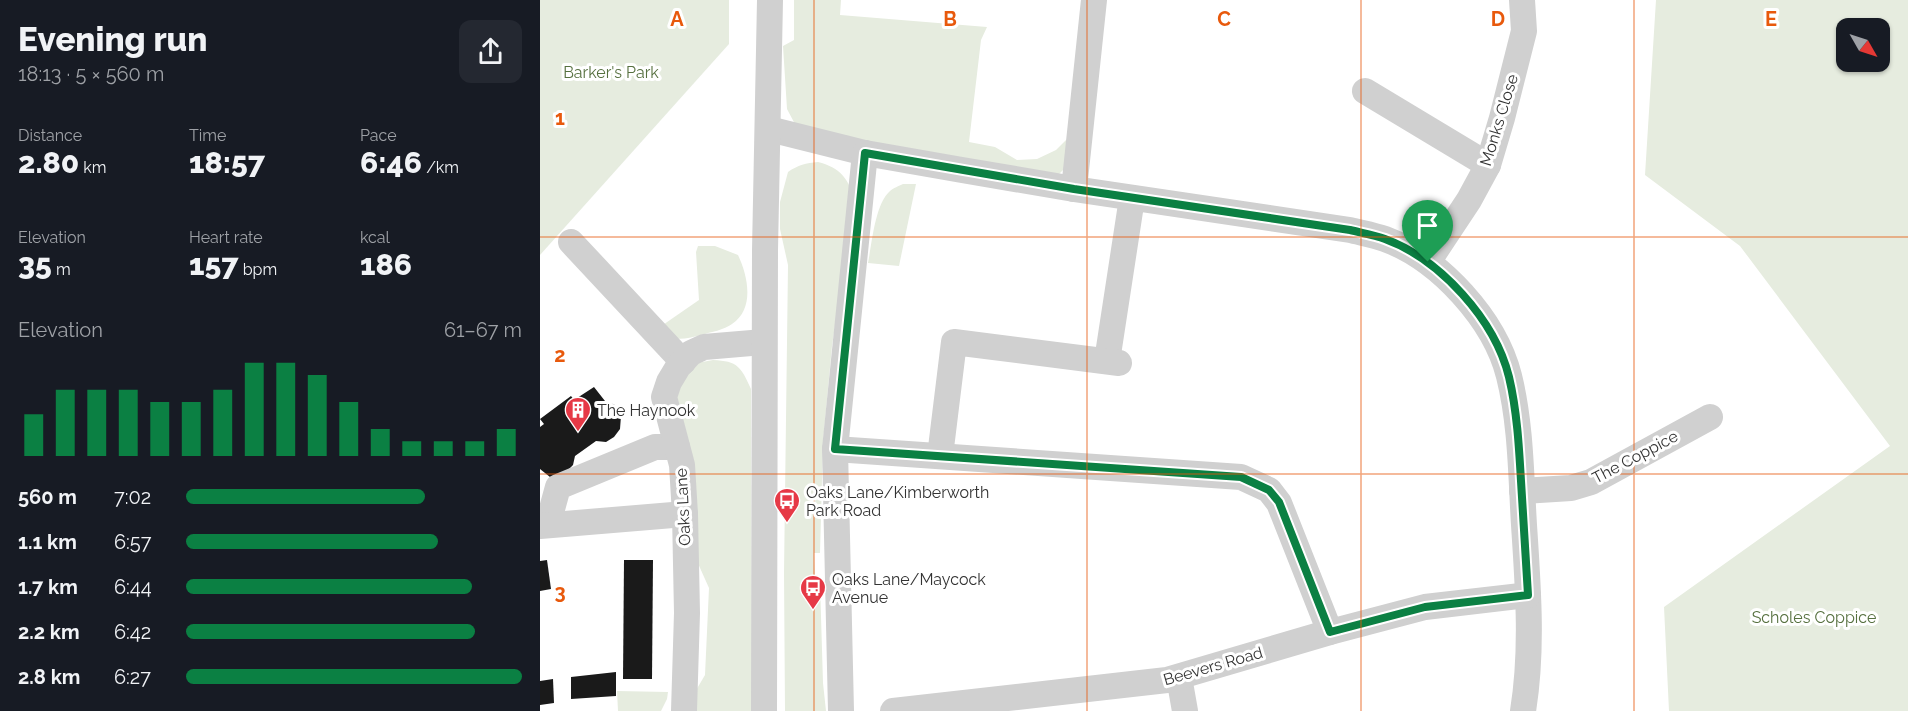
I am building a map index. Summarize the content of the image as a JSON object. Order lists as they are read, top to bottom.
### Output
{
  "streets": {
    "street": [
      "Monks Close",
      "The Coppice",
      "Oaks Lane",
      "Beevers Road"
    ]
  },
  "parks": ["Barker's Park", "Scholes Coppice"],
  "places": {
    "building": ["The Haynook"],
    "bus stop": ["Oaks Lane/Kimberworth Park Road", "Oaks Lane/Maycock Avenue"]
  },
  "north": "bottom right",
  "page": {
    "heading": ["Evening run", "18:13 · 5 × 560 m"],
    "stats": [
      ["Distance", "2.80 km"],
      ["Time", "18:57"],
      ["Pace", "6:46 /km"],
      ["Elevation", "35 m"],
      ["Heart rate", "157 bpm"],
      ["kcal", "186"]
    ],
    "chart": ["Elevation", "61–67 m"],
    "list": [
      {
        "name": "560 m",
        "note": "7:02"
      },
      {
        "name": "1.1 km",
        "note": "6:57"
      },
      {
        "name": "1.7 km",
        "note": "6:44"
      },
      {
        "name": "2.2 km",
        "note": "6:42"
      },
      {
        "name": "2.8 km",
        "note": "6:27"
      }
    ]
  },
  "grid": {
    "columns": [
      "A",
      "B",
      "C",
      "D",
      "E"
    ],
    "rows": ["1", "2", "3"]
  }
}
